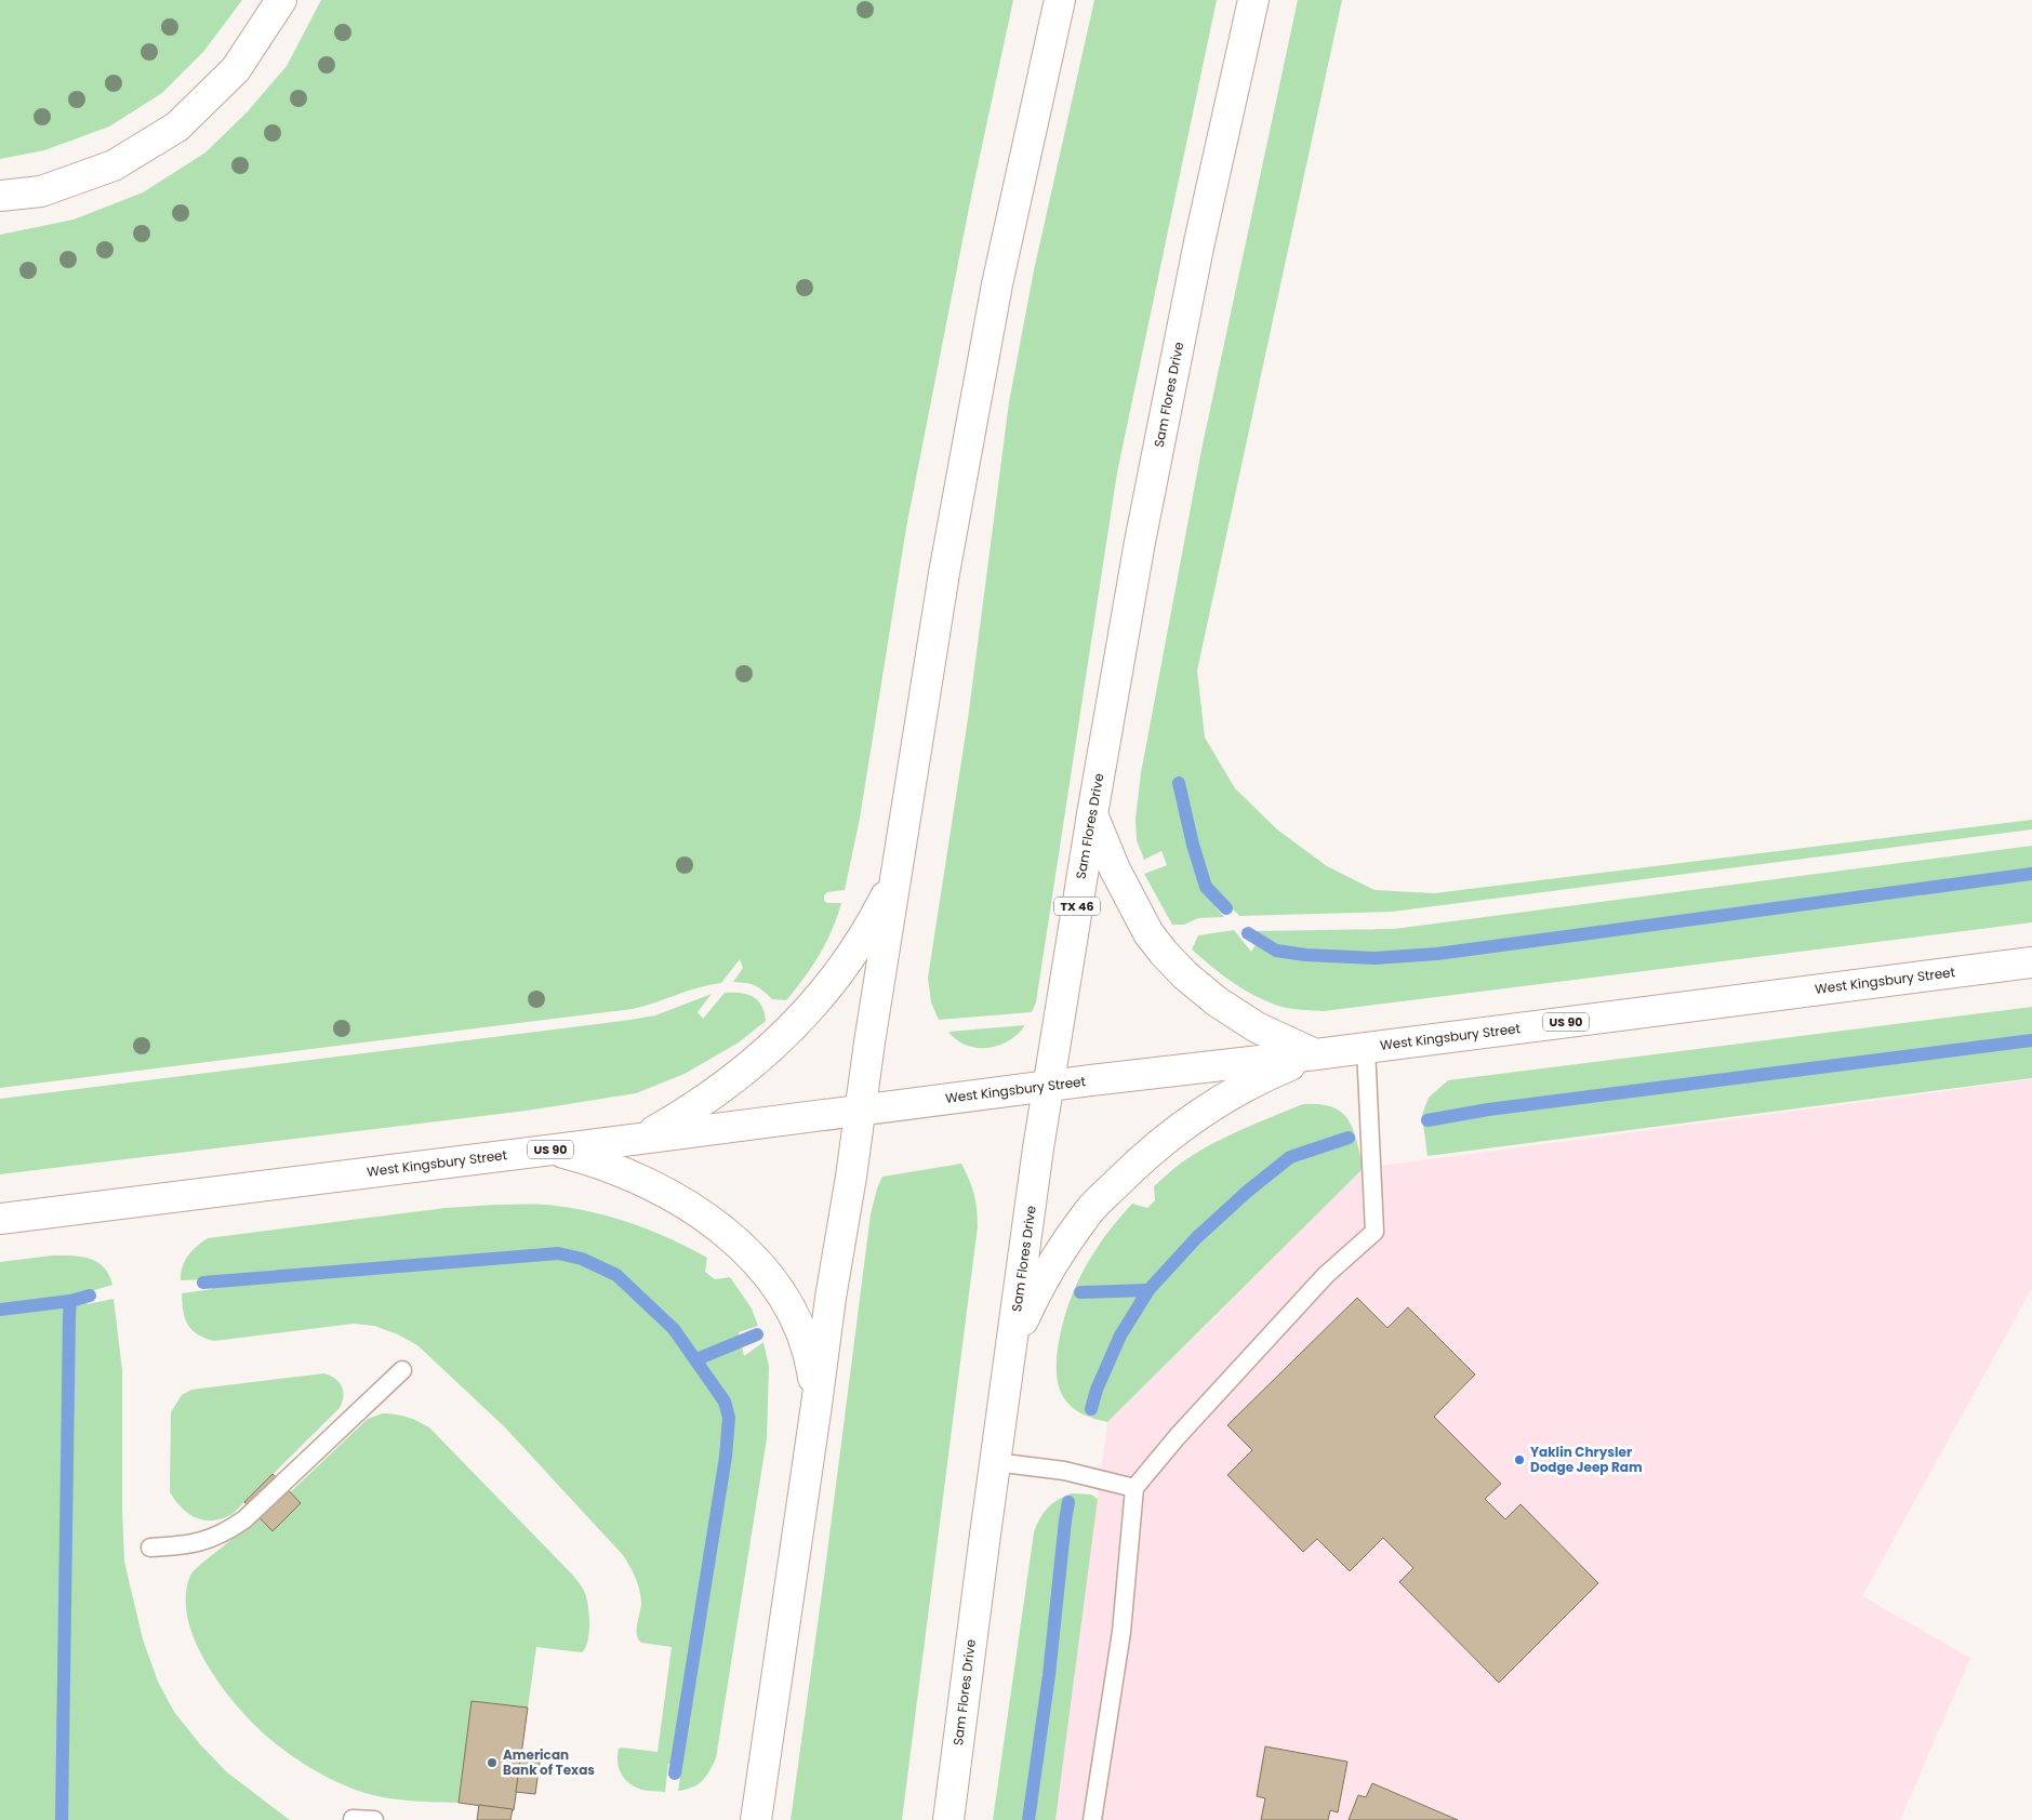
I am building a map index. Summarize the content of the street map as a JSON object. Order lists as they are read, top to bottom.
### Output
{
  "streets": {
    "main road": [
      "Sam Flores Drive",
      "TX 46",
      "West Kingsbury Street",
      "US 90"
    ]
  },
  "crossings": [
    ["Sam Flores Drive", "West Kingsbury Street"]
  ],
  "places": ["Yaklin Chrysler Dodge Jeep Ram", "American Bank of Texas"]
}
